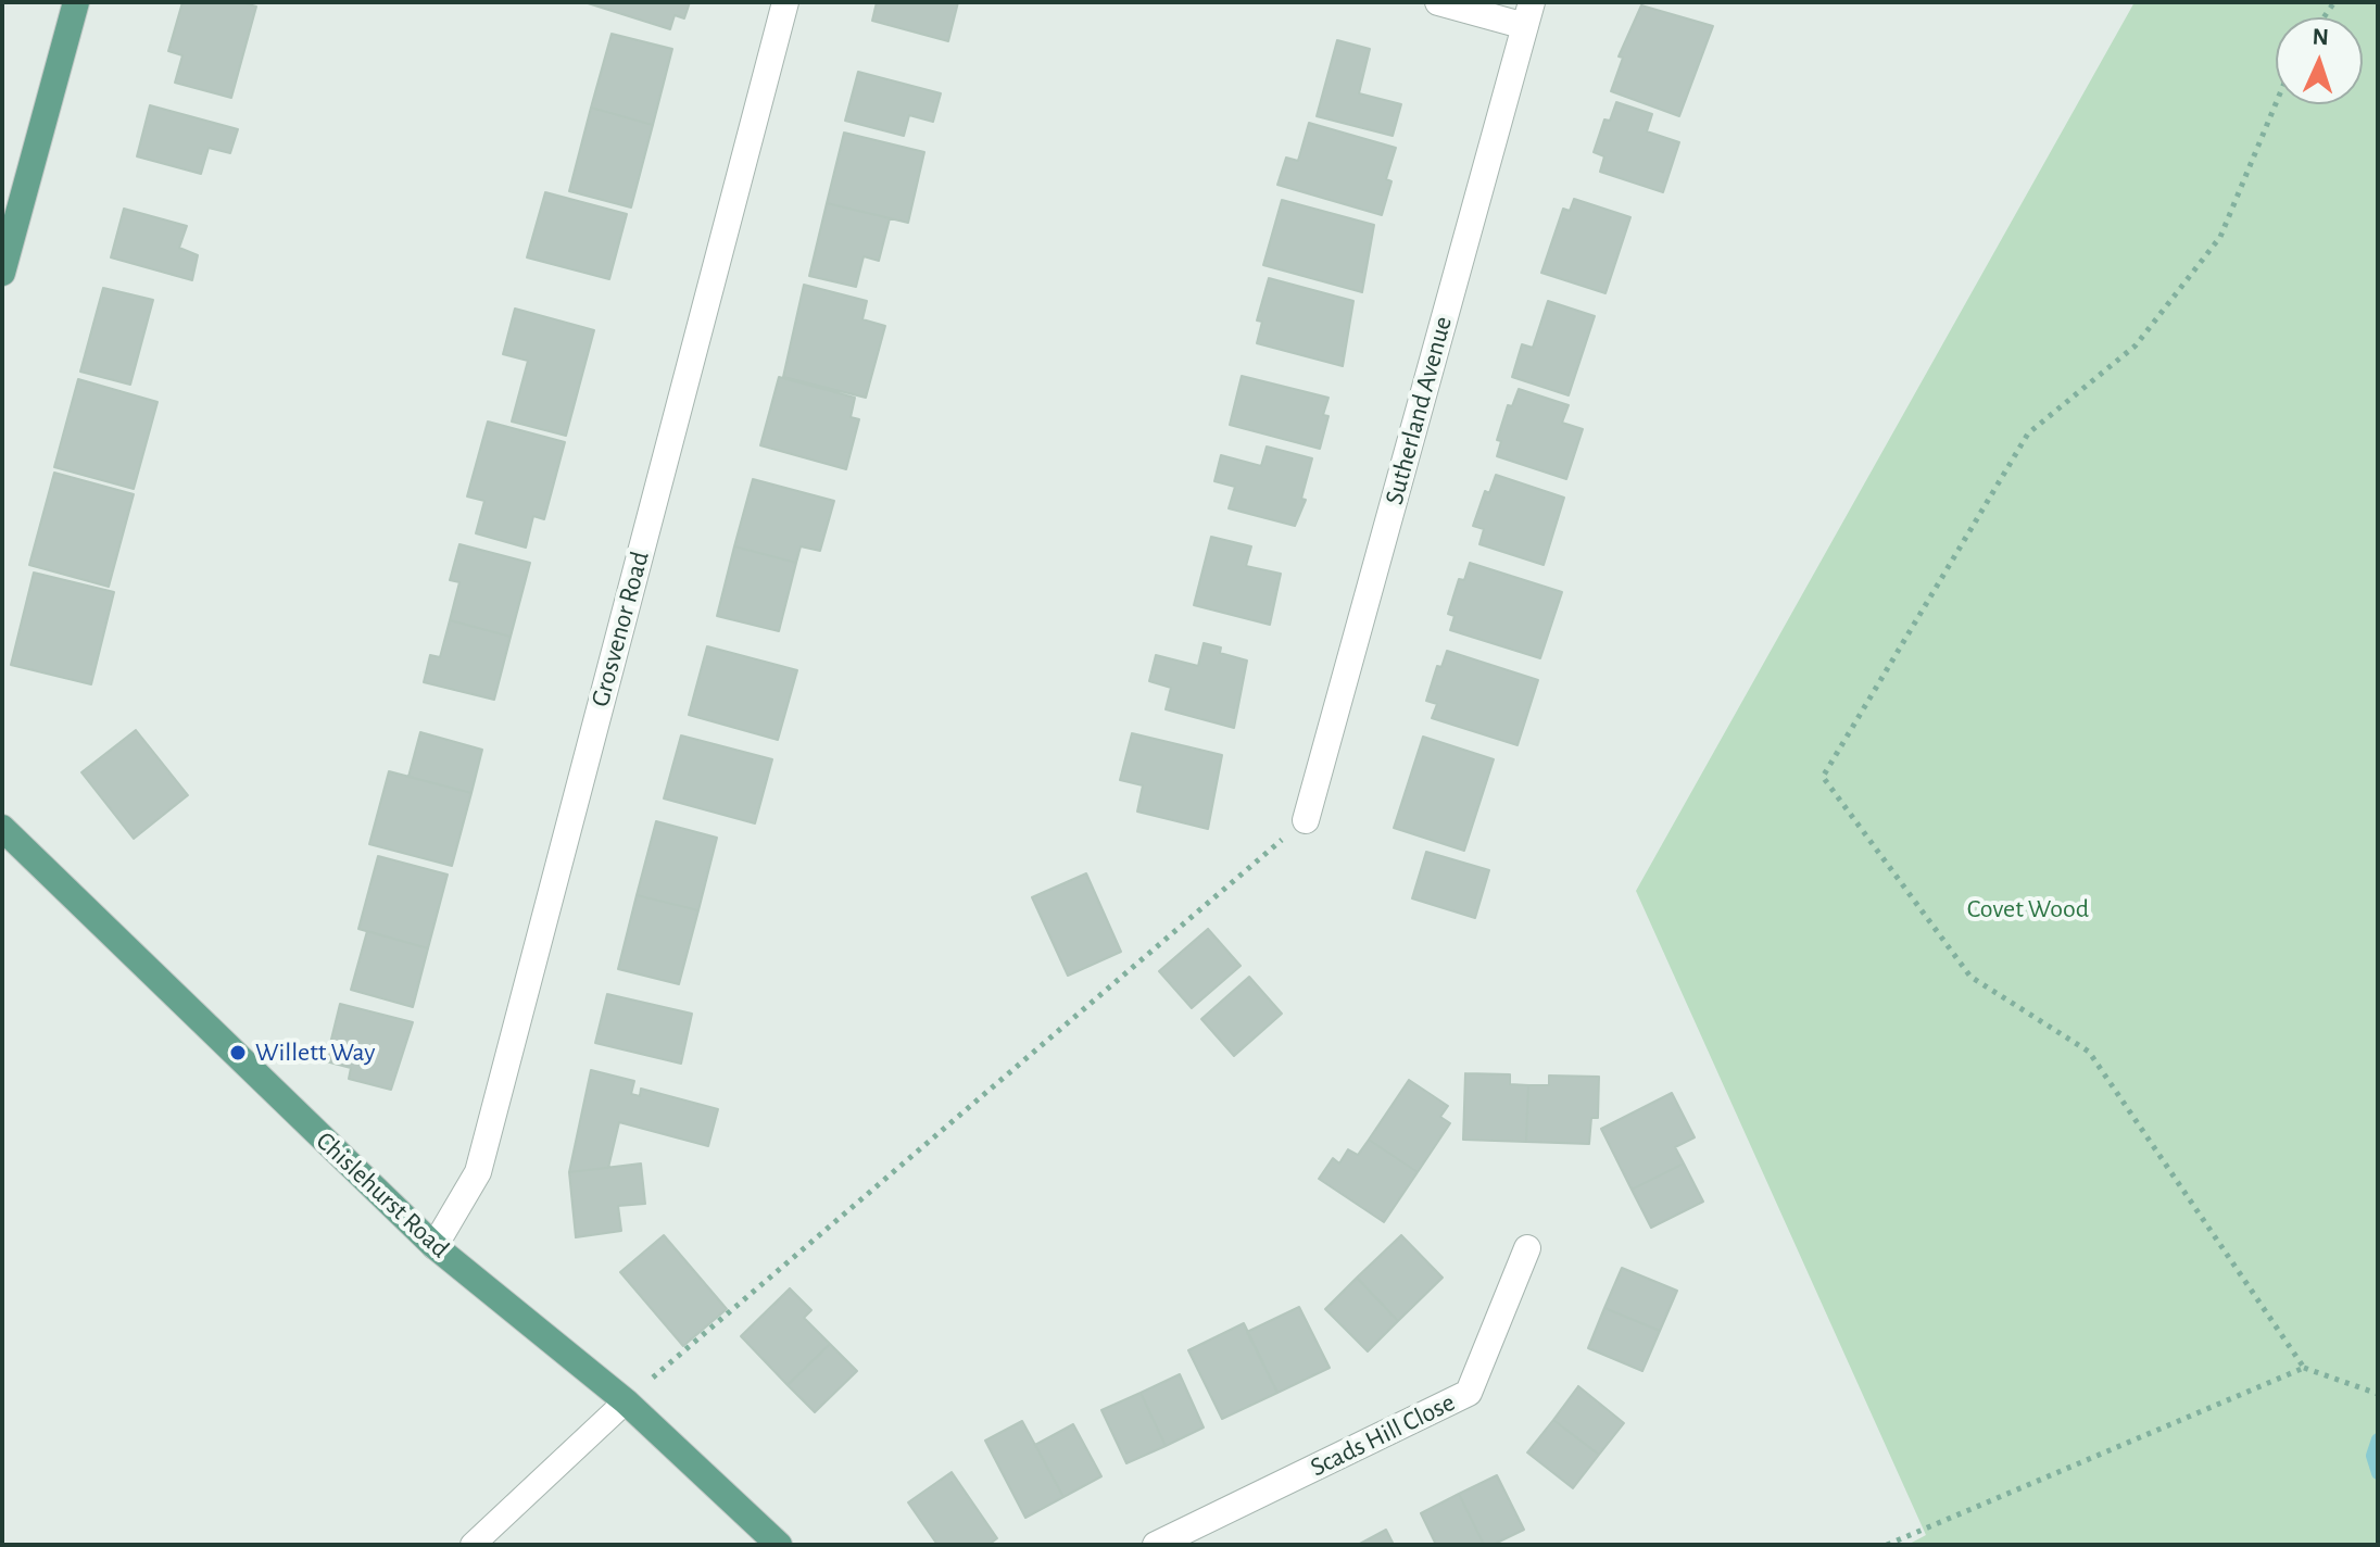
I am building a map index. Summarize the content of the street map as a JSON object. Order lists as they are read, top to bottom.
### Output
{
  "streets": {
    "main road": ["Chislehurst Road"],
    "street": ["Sutherland Avenue", "Grosvenor Road", "Scads Hill Close"]
  },
  "crossings": [
    ["Grosvenor Road", "Chislehurst Road"]
  ],
  "parks": ["Covet Wood"],
  "places": ["Willett Way"],
  "north": "top"
}
